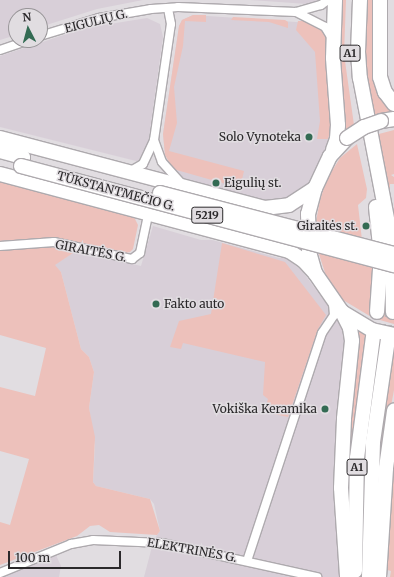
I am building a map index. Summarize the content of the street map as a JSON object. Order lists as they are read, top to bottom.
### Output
{
  "streets": {
    "highway": ["A1", "TŪKSTANTMEČIO G.", "5219"],
    "street": ["EIGULIŲ G.", "GIRAITĖS G.", "ELEKTRINĖS G."]
  },
  "places": [
    "Solo Vynoteka",
    "Eigulių st.",
    "Giraitės st.",
    "Fakto auto",
    "Vokiška Keramika"
  ],
  "scale_bar": "100 m",
  "north": "top"
}
